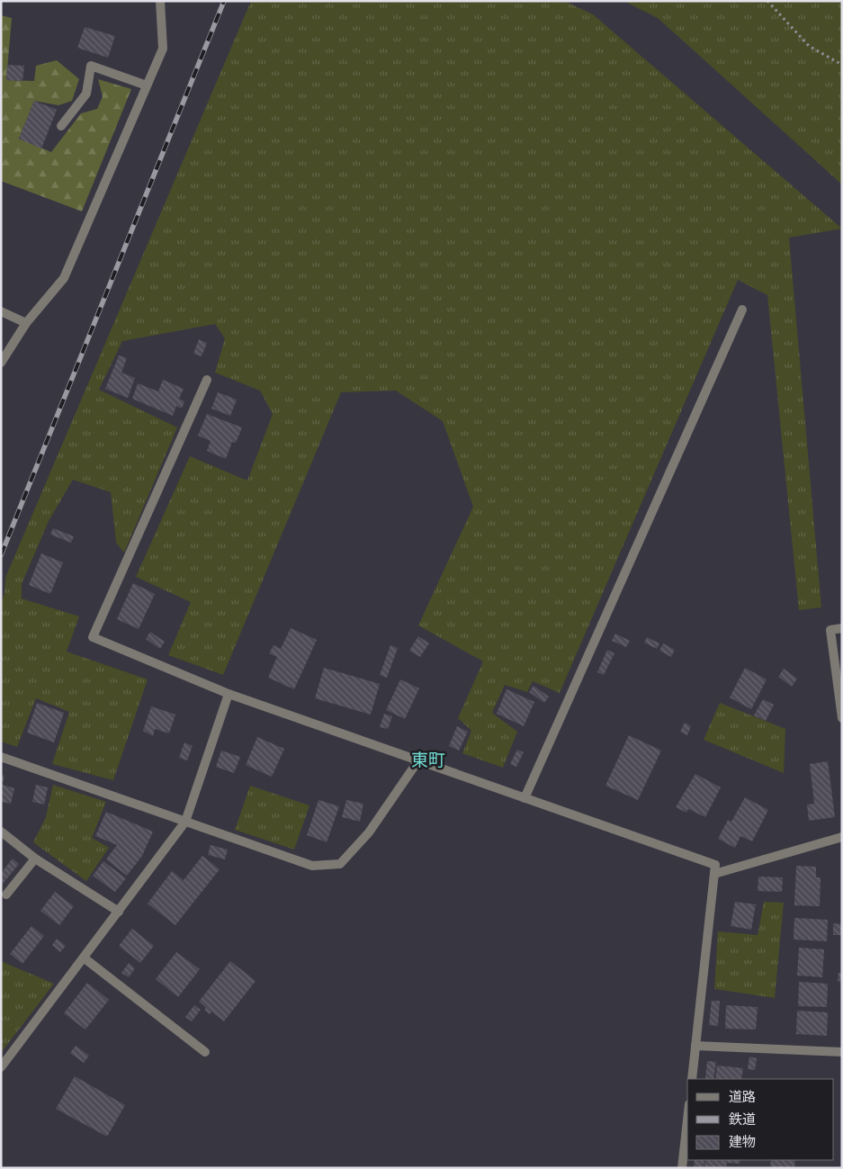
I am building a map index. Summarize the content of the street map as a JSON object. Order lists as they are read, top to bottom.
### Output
{
  "districts": ["東町"],
  "legend": ["道路", "鉄道", "建物"]
}
